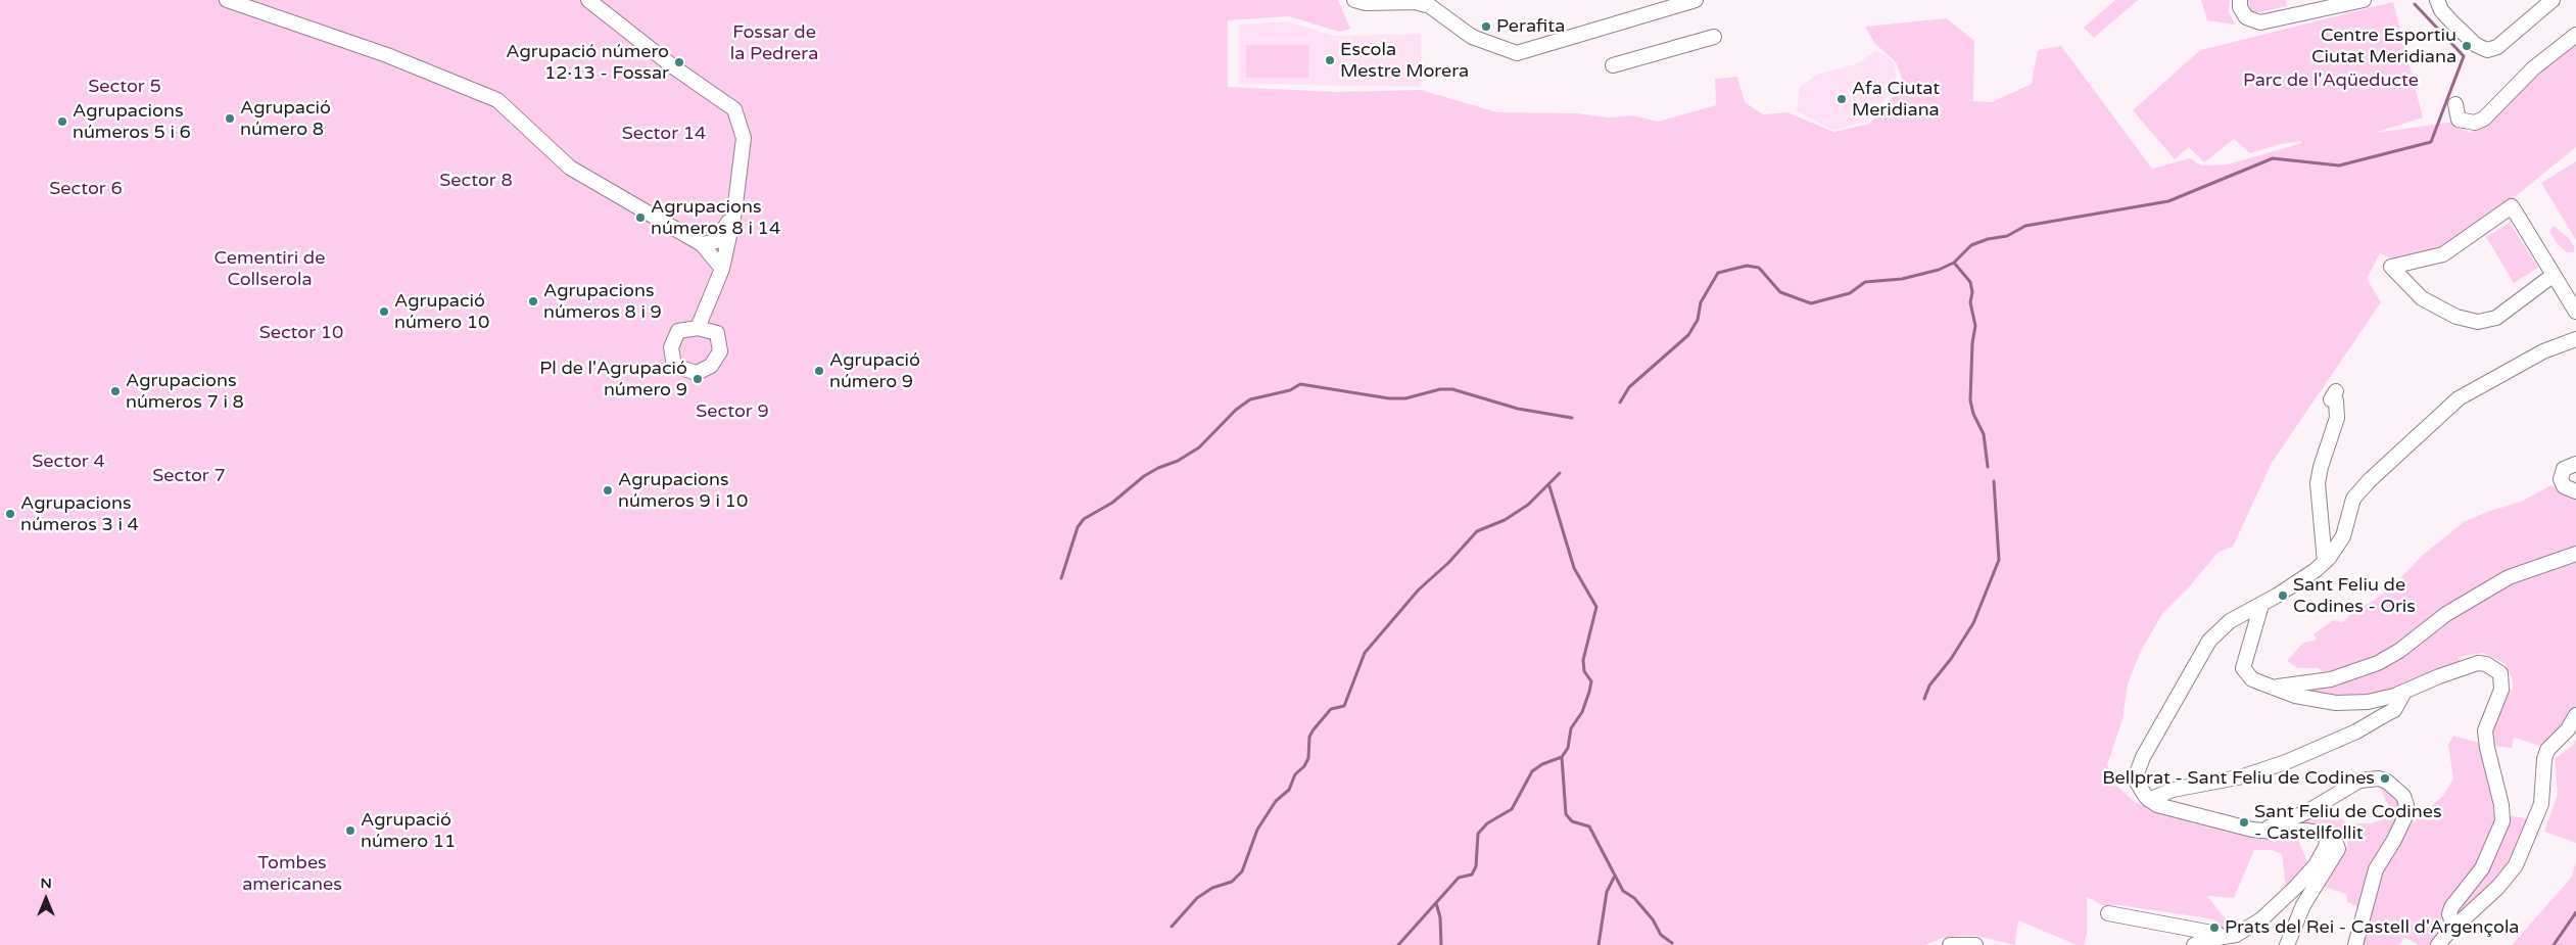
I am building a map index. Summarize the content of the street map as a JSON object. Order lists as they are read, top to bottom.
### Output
{
  "parks": [
    "Fossar de la Pedrera",
    "Parc de l'Aqüeducte",
    "Sector 5",
    "Sector 14",
    "Sector 8",
    "Sector 6",
    "Cementiri de Collserola",
    "Sector 10",
    "Sector 9",
    "Sector 4",
    "Sector 7",
    "Tombes americanes"
  ],
  "places": [
    "Perafita",
    "Centre Esportiu Ciutat Meridiana",
    "Escola Mestre Morera",
    "Agrupació número 12·13 - Fossar",
    "Afa Ciutat Meridiana",
    "Agrupació número 8",
    "Agrupacions números 5 i 6",
    "Agrupacions números 8 i 14",
    "Agrupacions números 8 i 9",
    "Agrupació número 10",
    "Agrupació número 9",
    "Pl de l'Agrupació número 9",
    "Agrupacions números 7 i 8",
    "Agrupacions números 9 i 10",
    "Agrupacions números 3 i 4",
    "Sant Feliu de Codines - Oris",
    "Bellprat - Sant Feliu de Codines",
    "Sant Feliu de Codines - Castellfollit",
    "Agrupació número 11",
    "Prats del Rei - Castell d'Argençola"
  ],
  "north": "top"
}
